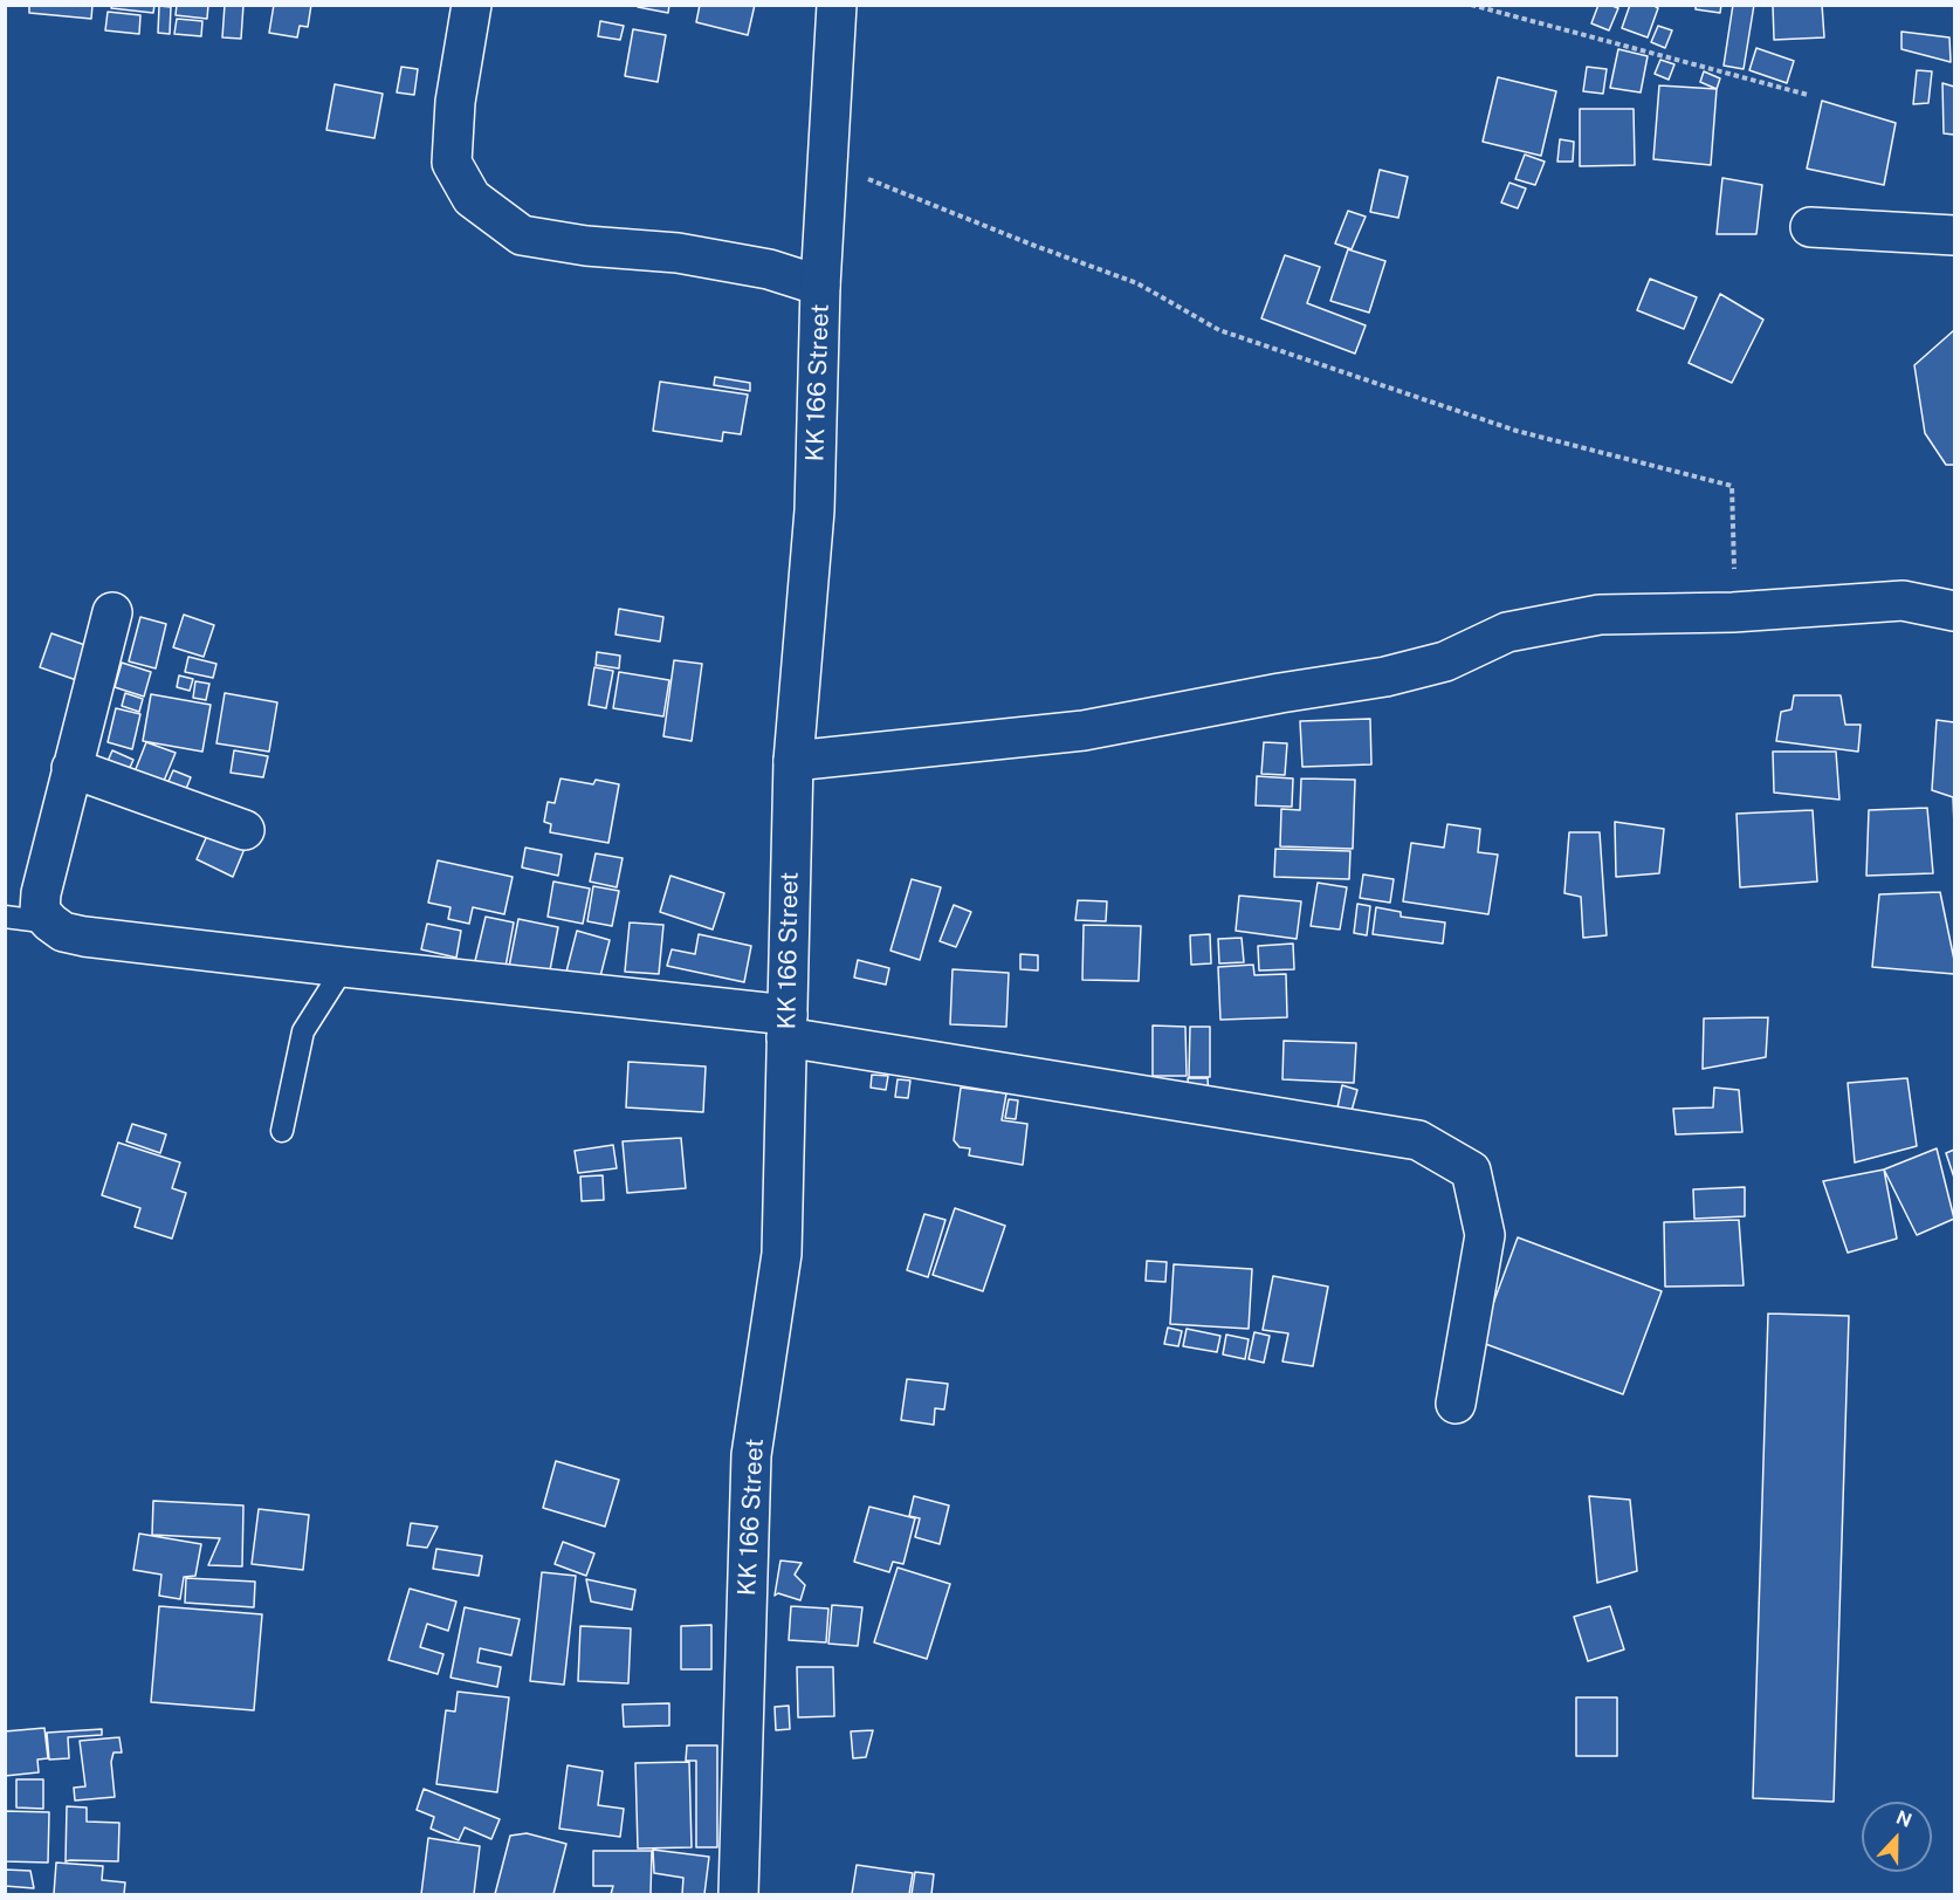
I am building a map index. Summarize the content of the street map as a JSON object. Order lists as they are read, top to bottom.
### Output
{
  "streets": {
    "street": ["KK 166 Street"]
  },
  "north": "top"
}
